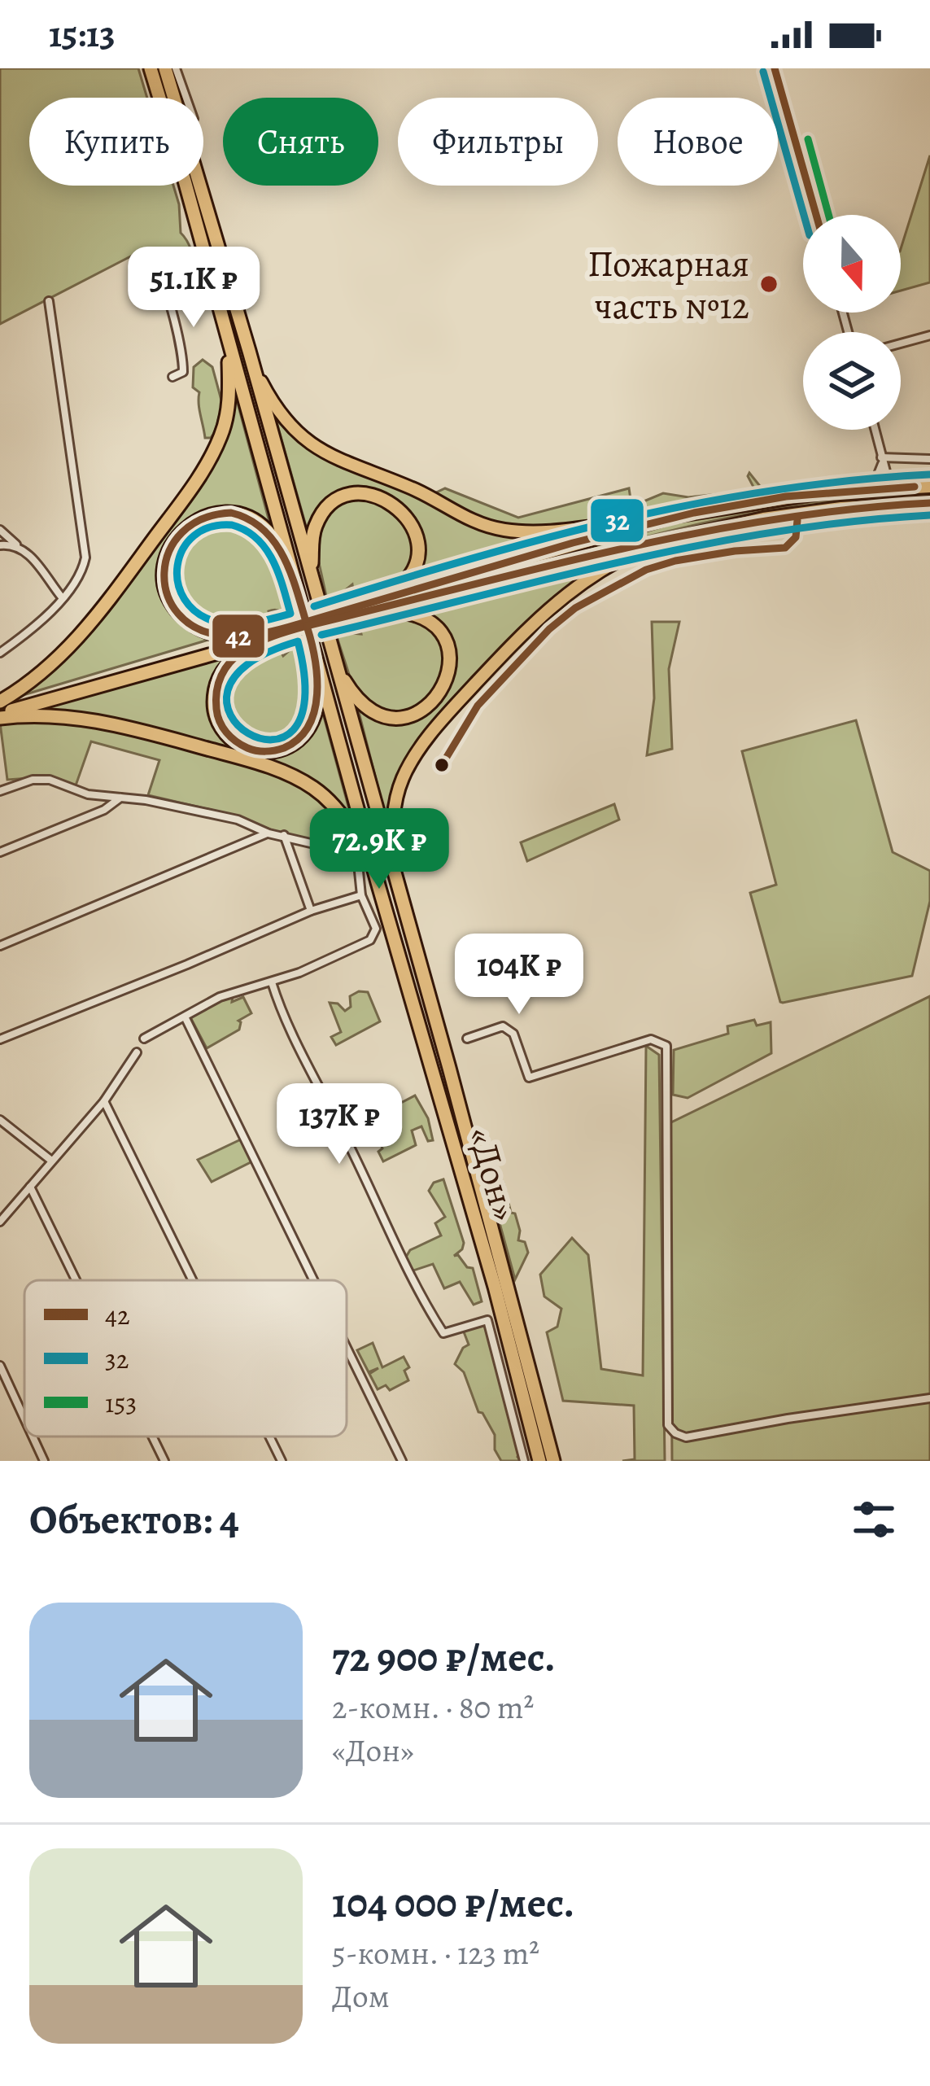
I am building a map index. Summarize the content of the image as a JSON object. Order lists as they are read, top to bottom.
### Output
{
  "streets": {
    "highway": ["«Дон»"]
  },
  "places": ["Пожарная часть №12"],
  "lines": ["transit line 42", "transit line 32", "transit line 153"],
  "legend": ["42", "32", "153"],
  "north": "bottom",
  "page": {
    "status": "15:13",
    "chip": [
      "Купить",
      "Снять",
      "Фильтры",
      "Новое"
    ],
    "price": [
      "51.1K ₽",
      "72.9K ₽",
      "104K ₽",
      "137K ₽"
    ],
    "heading": "Объектов: 4",
    "list": [
      {
        "name": "72 900 ₽/мес.",
        "note": "2-комн. · 80 m² · «Дон»"
      },
      {
        "name": "104 000 ₽/мес.",
        "note": "5-комн. · 123 m² · Дом"
      }
    ]
  }
}
